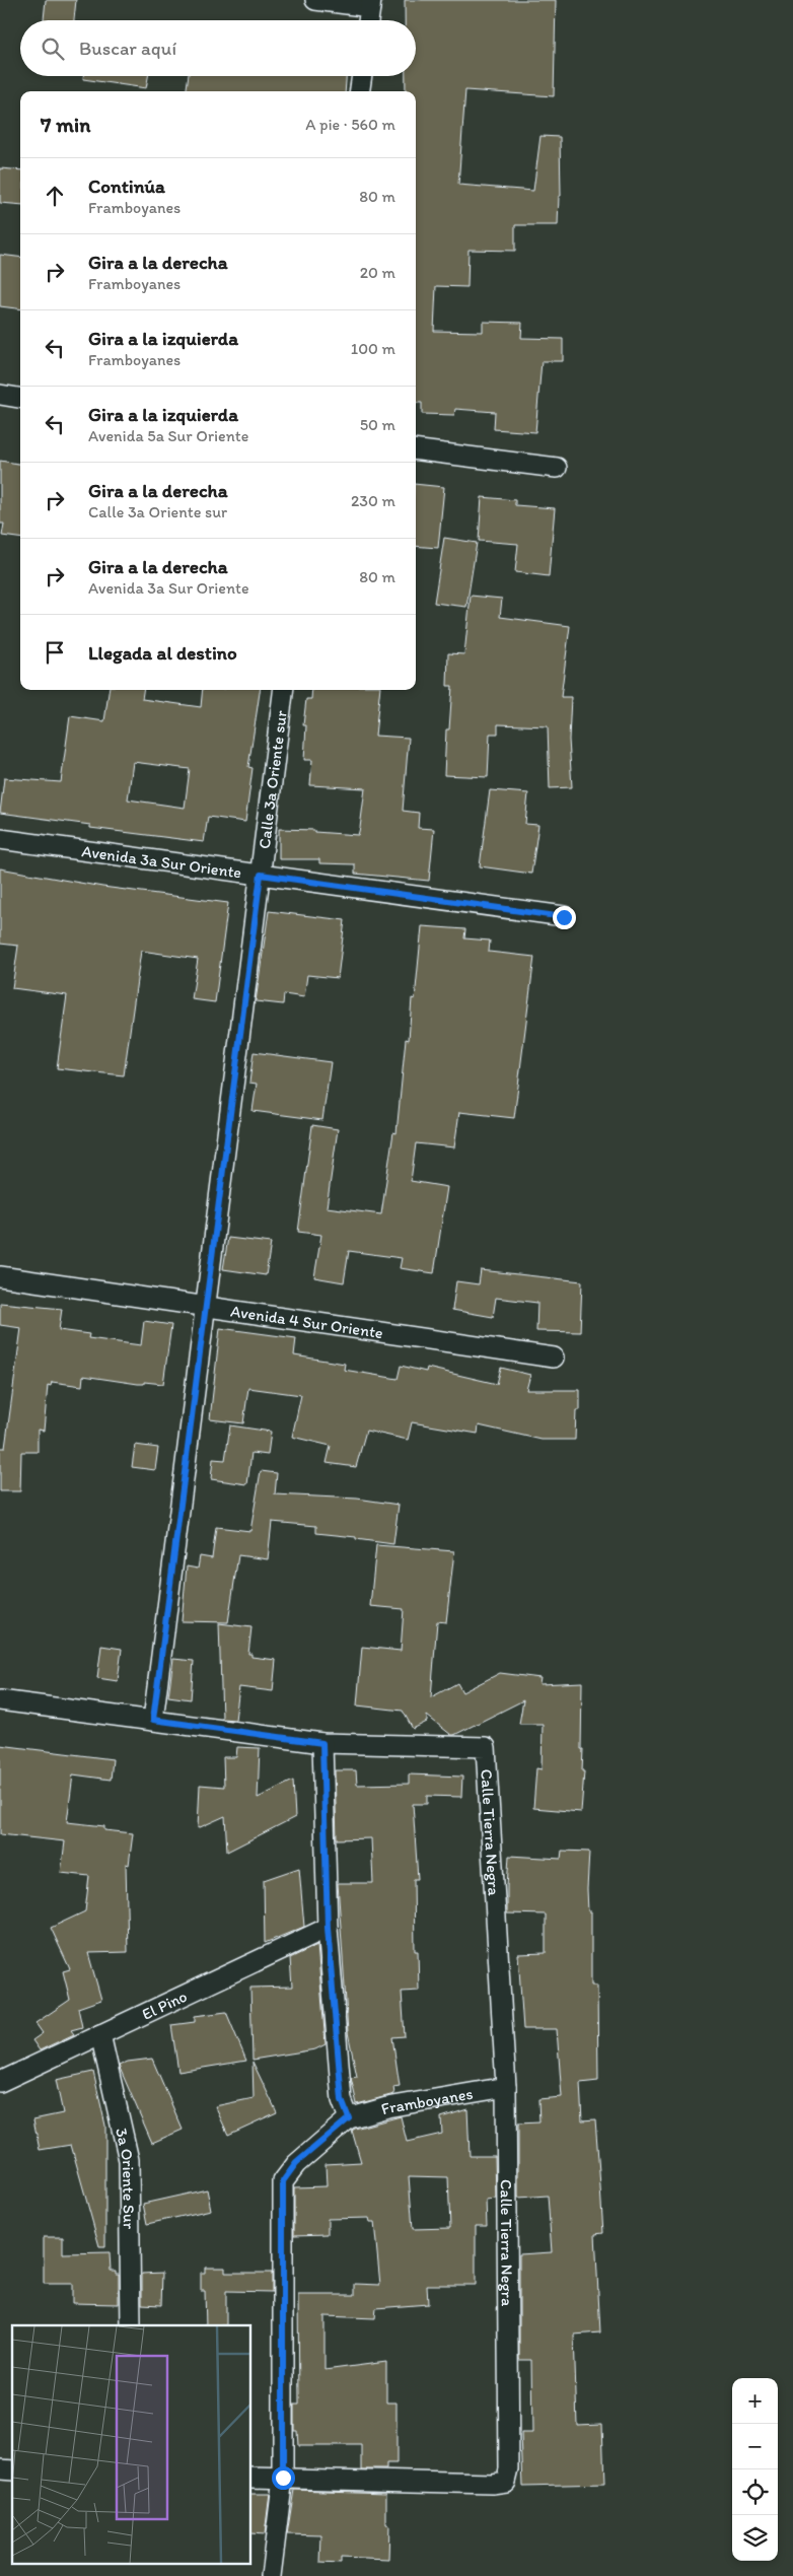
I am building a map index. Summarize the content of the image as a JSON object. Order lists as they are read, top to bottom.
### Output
{
  "streets": {
    "street": [
      "Calle 3a Oriente sur",
      "Avenida 3a Sur Oriente",
      "Avenida 4 Sur Oriente",
      "Calle Tierra Negra",
      "El Pino",
      "Framboyanes",
      "3a Oriente Sur"
    ]
  },
  "crossings": [
    ["Calle 3a Oriente sur", "Avenida 3a Sur Oriente"],
    ["Calle 3a Oriente sur", "Avenida 4 Sur Oriente"],
    ["Calle Tierra Negra", "Framboyanes"],
    ["El Pino", "3a Oriente Sur"]
  ],
  "page": {
    "search": "Buscar aquí",
    "heading": ["7 min", "A pie · 560 m"],
    "list": [
      ["Continúa", "Framboyanes", "80 m"],
      ["Gira a la derecha", "Framboyanes", "20 m"],
      ["Gira a la izquierda", "Framboyanes", "100 m"],
      ["Gira a la izquierda", "Avenida 5a Sur Oriente", "50 m"],
      ["Gira a la derecha", "Calle 3a Oriente sur", "230 m"],
      ["Gira a la derecha", "Avenida 3a Sur Oriente", "80 m"],
      "Llegada al destino"
    ],
    "map_buttons": ["+", "−"]
  }
}
